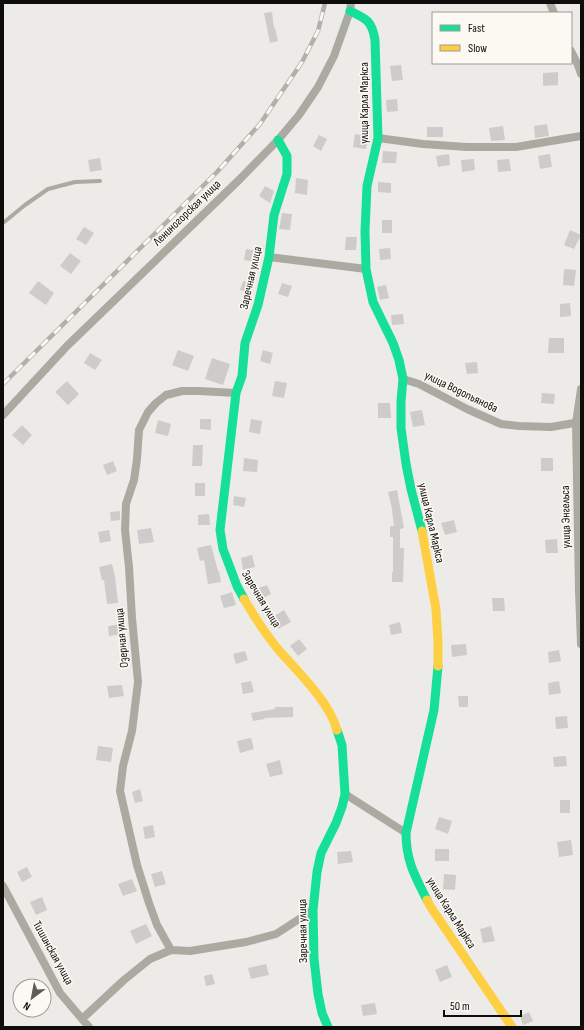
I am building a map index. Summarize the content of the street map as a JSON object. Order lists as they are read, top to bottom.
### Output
{
  "streets": {
    "street": [
      "улица Карла Маркса",
      "Лениногорская улица",
      "Заречная улица",
      "улица Водопьянова",
      "улица Энгельса",
      "Озерная улица",
      "Тишинская улица"
    ]
  },
  "crossings": [
    ["улица Карла Маркса", "Лениногорская улица"],
    ["улица Карла Маркса", "улица Водопьянова"],
    ["Лениногорская улица", "Заречная улица"],
    ["Заречная улица", "Озерная улица"],
    ["улица Водопьянова", "улица Энгельса"]
  ],
  "legend": ["Fast", "Slow"],
  "scale_bar": "50 m",
  "north": "bottom left"
}
